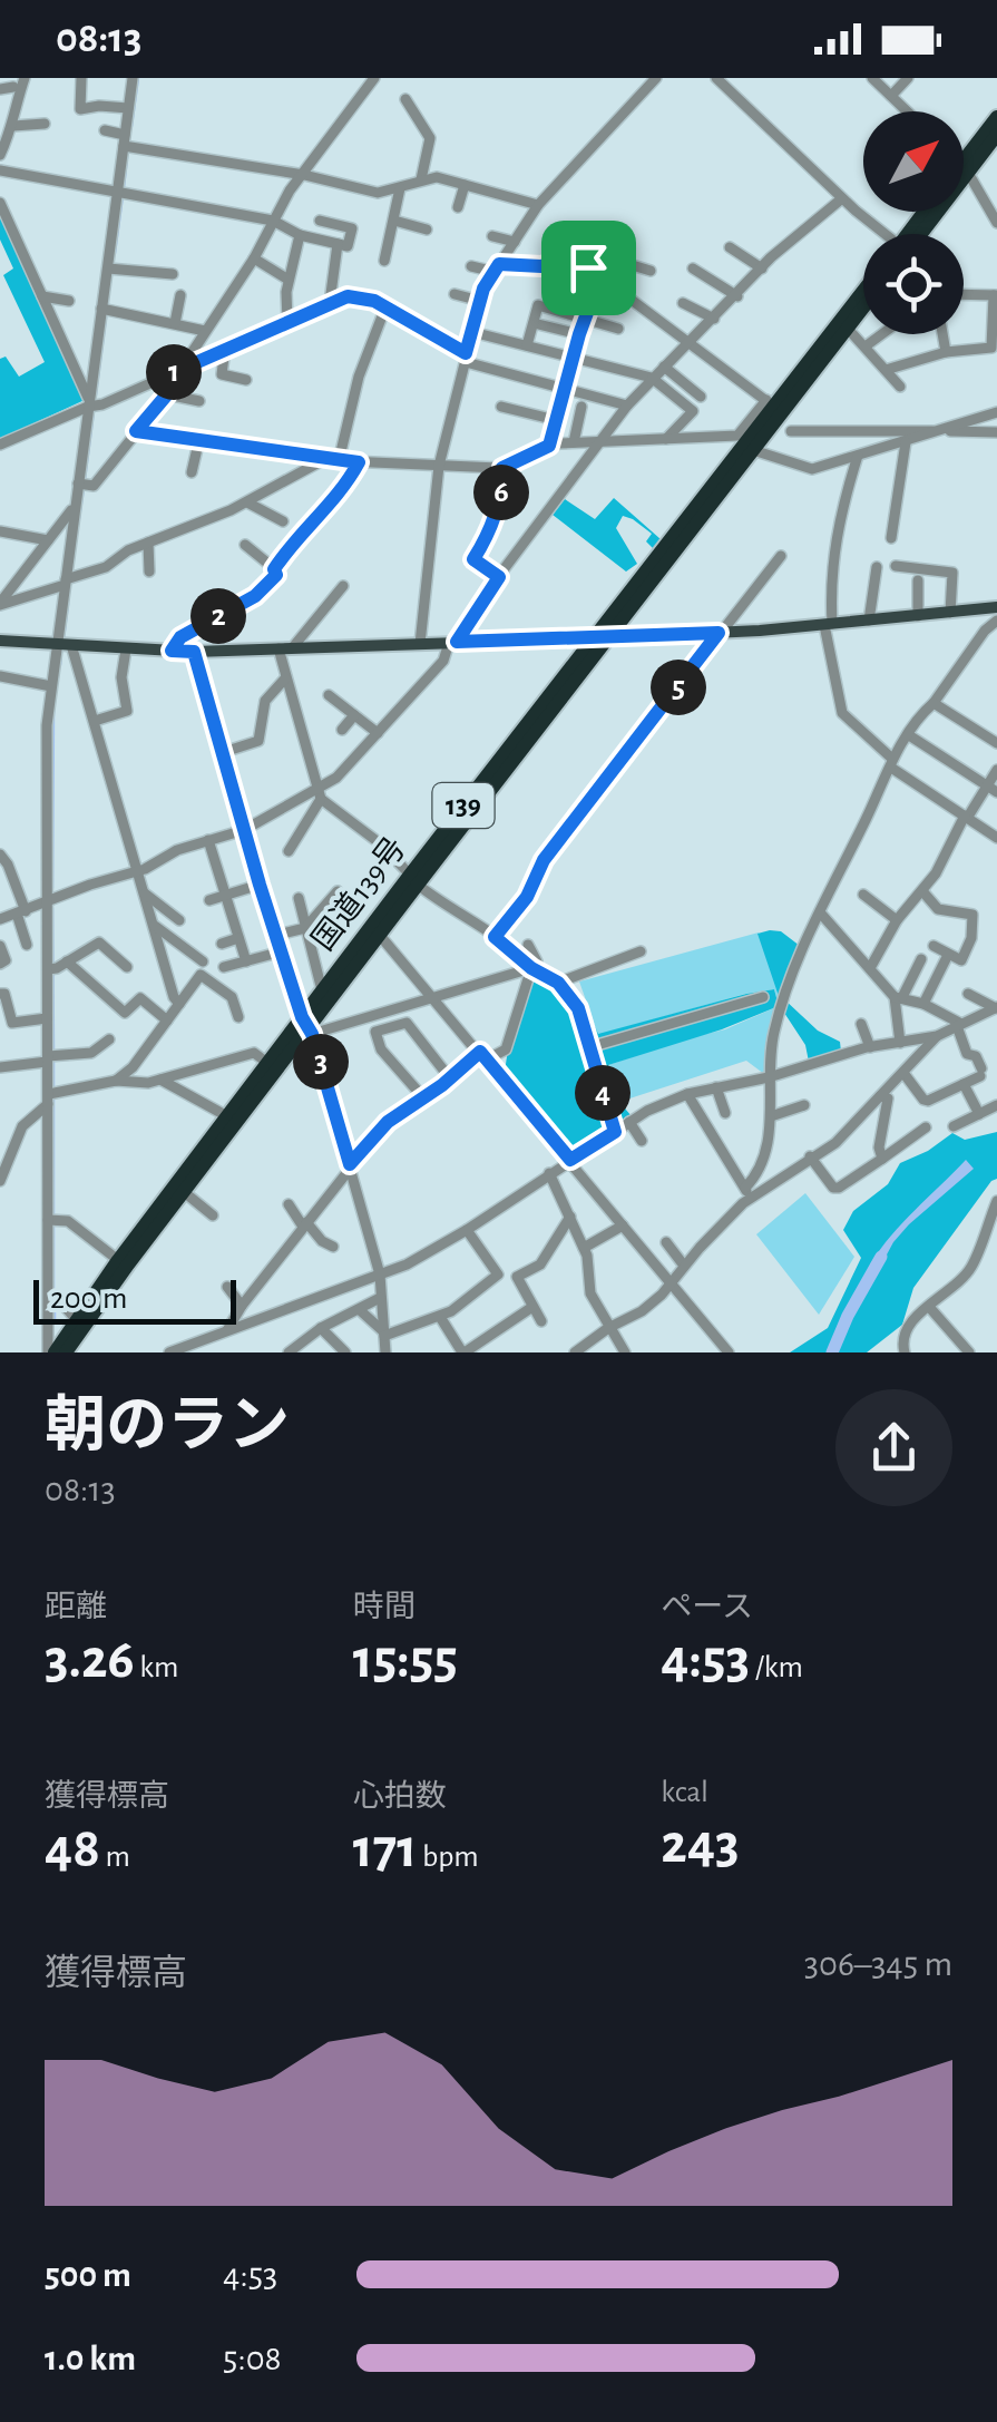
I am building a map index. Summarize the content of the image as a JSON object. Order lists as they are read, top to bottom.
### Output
{
  "streets": {
    "highway": ["139", "国道139号"]
  },
  "scale_bar": "200 m",
  "north": "top right",
  "page": {
    "status": "08:13",
    "pins": [
      "1",
      "6",
      "2",
      "5",
      "3",
      "4"
    ],
    "scale": "200 m",
    "heading": ["朝のラン", "08:13"],
    "stats": [
      ["距離", "3.26 km"],
      ["時間", "15:55"],
      ["ペース", "4:53 /km"],
      ["獲得標高", "48 m"],
      ["心拍数", "171 bpm"],
      ["kcal", "243"]
    ],
    "chart": ["獲得標高", "306–345 m"],
    "list": [
      {
        "name": "500 m",
        "note": "4:53"
      },
      {
        "name": "1.0 km",
        "note": "5:08"
      }
    ]
  }
}
